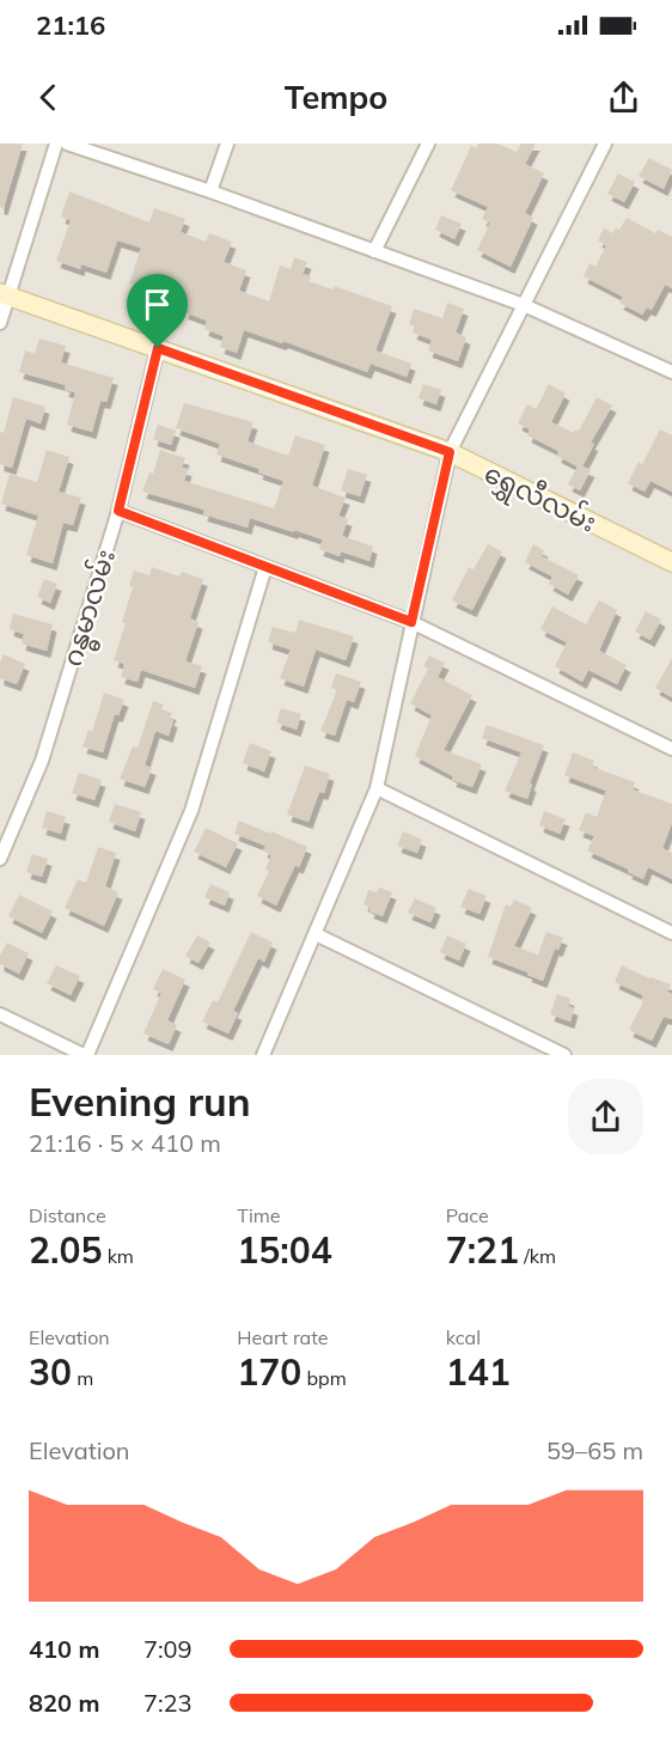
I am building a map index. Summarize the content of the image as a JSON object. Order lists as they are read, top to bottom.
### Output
{
  "streets": {
    "street": ["ရွှေလီလမ်း", "ဂန္ဓမာလမ်း"]
  },
  "crossings": [
    ["ရွှေလီလမ်း", "ဂန္ဓမာလမ်း"]
  ],
  "page": {
    "status": "21:16",
    "header": "Tempo",
    "heading": ["Evening run", "21:16 · 5 × 410 m"],
    "stats": [
      ["Distance", "2.05 km"],
      ["Time", "15:04"],
      ["Pace", "7:21 /km"],
      ["Elevation", "30 m"],
      ["Heart rate", "170 bpm"],
      ["kcal", "141"]
    ],
    "chart": ["Elevation", "59–65 m"],
    "list": [
      {
        "name": "410 m",
        "note": "7:09"
      },
      {
        "name": "820 m",
        "note": "7:23"
      }
    ]
  }
}
